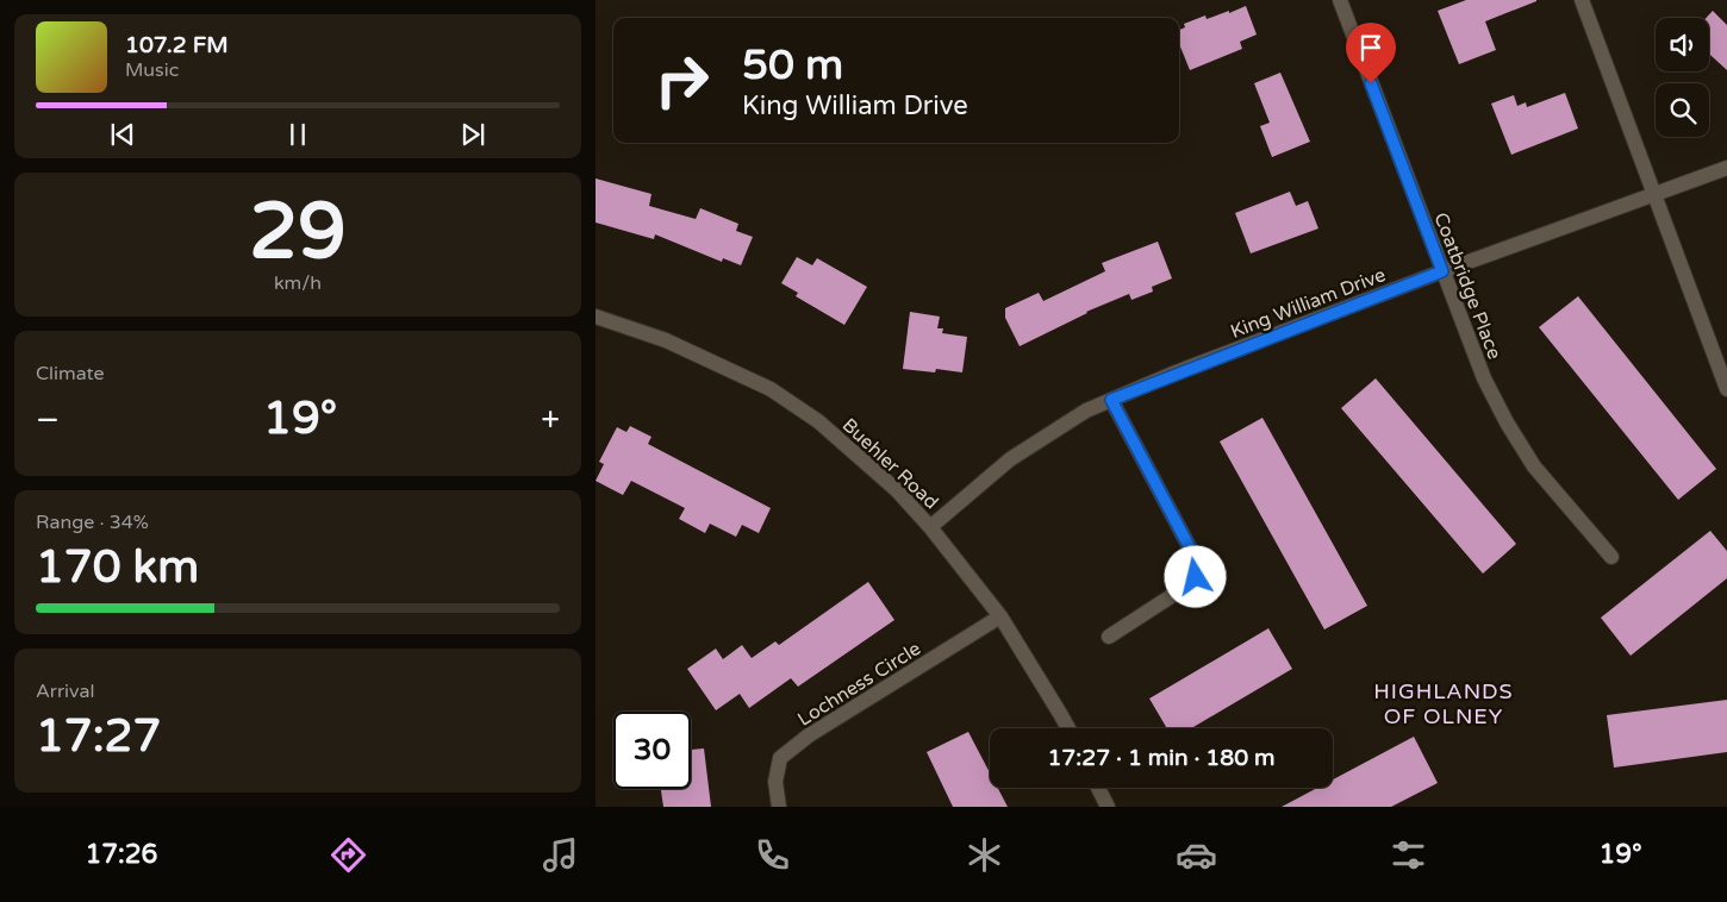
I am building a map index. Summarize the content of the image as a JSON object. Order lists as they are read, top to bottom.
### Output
{
  "streets": {
    "street": [
      "Coatbridge Place",
      "King William Drive",
      "Buehler Road",
      "Lochness Circle"
    ]
  },
  "crossings": [
    ["Coatbridge Place", "King William Drive"],
    ["King William Drive", "Buehler Road"],
    ["Buehler Road", "Lochness Circle"]
  ],
  "districts": ["HIGHLANDS OF OLNEY"],
  "page": {
    "turn": ["50 m", "King William Drive"],
    "song": ["107.2 FM", "Music"],
    "tile": [
      ["29", "km/h"],
      "Climate",
      ["Range · 34%", "170 km"],
      ["Arrival", "17:27"]
    ],
    "heat": ["−", "19°", "+"],
    "limit": "30",
    "trip": "17:27 · 1 min · 180 m",
    "tabs": ["17:26", "19°"]
  }
}
